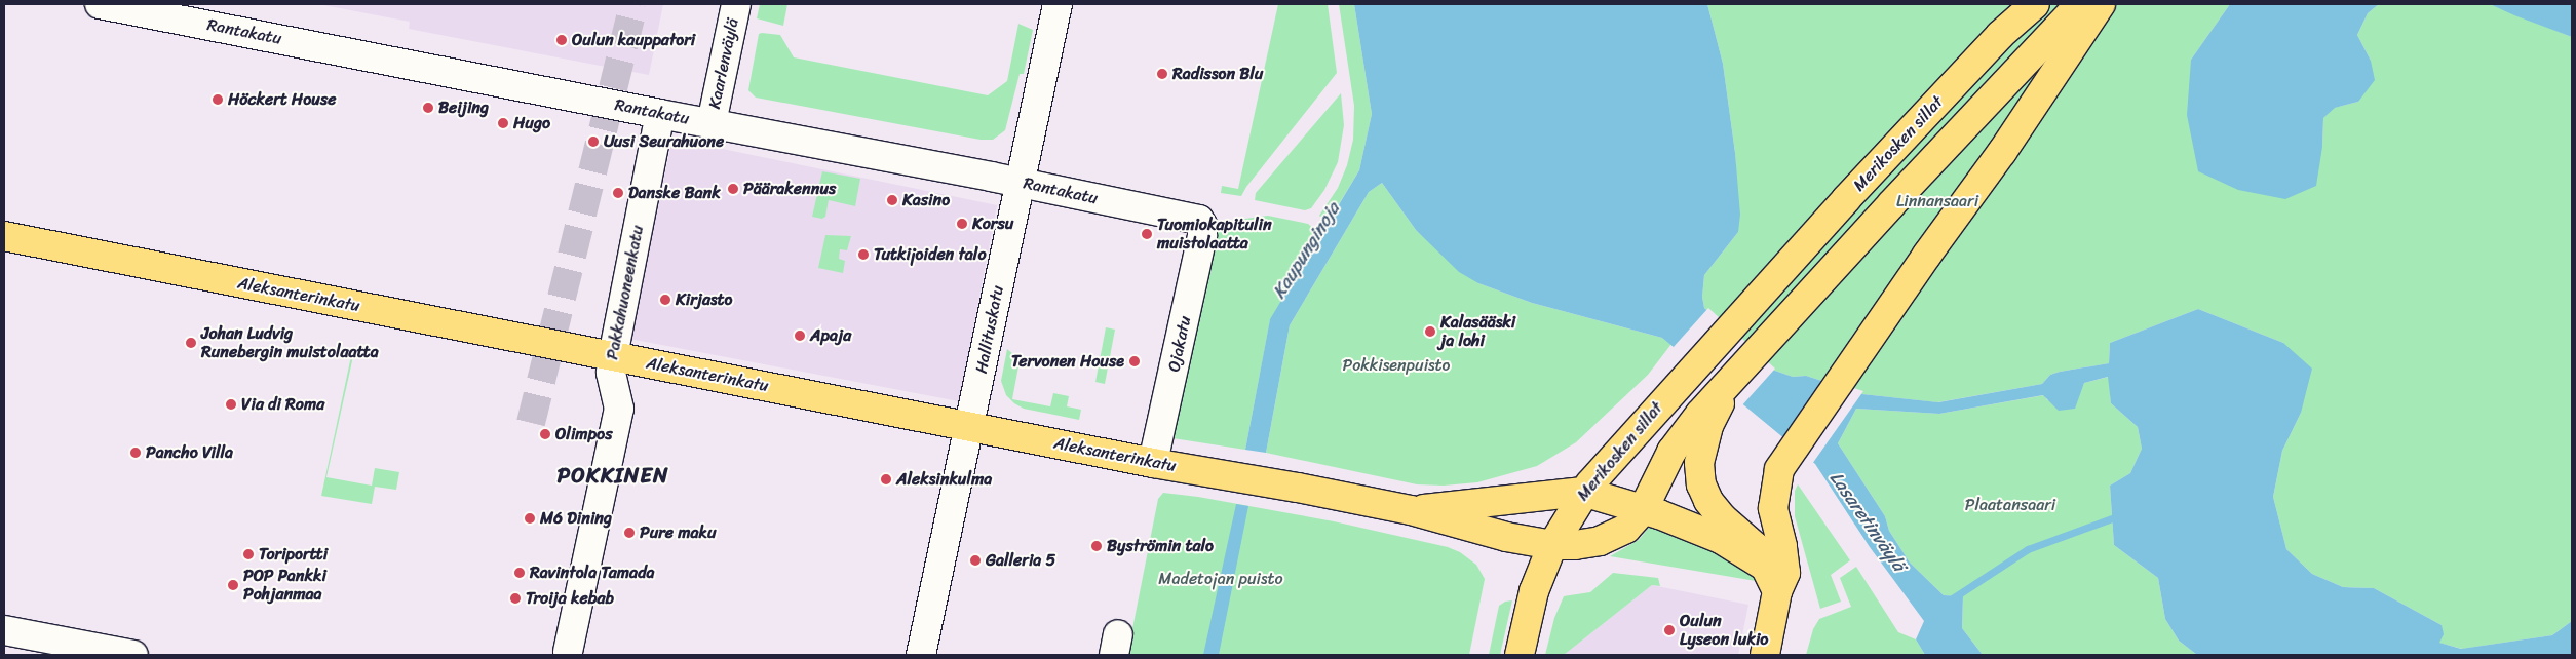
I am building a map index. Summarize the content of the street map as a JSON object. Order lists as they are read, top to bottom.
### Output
{
  "streets": {
    "main road": ["Merikosken sillat", "Aleksanterinkatu"],
    "street": [
      "Rantakatu",
      "Kaarlenväylä",
      "Pakkahuoneenkatu",
      "Hallituskatu",
      "Ojakatu"
    ]
  },
  "crossings": [
    ["Rantakatu", "Kaarlenväylä"],
    ["Rantakatu", "Pakkahuoneenkatu"],
    ["Rantakatu", "Hallituskatu"],
    ["Rantakatu", "Ojakatu"],
    ["Merikosken sillat", "Aleksanterinkatu"],
    ["Pakkahuoneenkatu", "Aleksanterinkatu"],
    ["Aleksanterinkatu", "Hallituskatu"],
    ["Aleksanterinkatu", "Ojakatu"]
  ],
  "districts": ["POKKINEN"],
  "water": ["Kaupunginoja", "Lasaretinväylä"],
  "parks": [
    "Linnansaari",
    "Pokkisenpuisto",
    "Plaatansaari",
    "Madetojan puisto"
  ],
  "places": [
    "Oulun kauppatori",
    "Radisson Blu",
    "Höckert House",
    "Beijing",
    "Hugo",
    "Uusi Seurahuone",
    "Päärakennus",
    "Danske Bank",
    "Kasino",
    "Korsu",
    "Tuomiokapitulin muistolaatta",
    "Tutkijoiden talo",
    "Kirjasto",
    "Kalasääski ja lohi",
    "Apaja",
    "Johan Ludvig Runebergin muistolaatta",
    "Tervonen House",
    "Via di Roma",
    "Olimpos",
    "Pancho Villa",
    "Aleksinkulma",
    "M6 Dining",
    "Pure maku",
    "Byströmin talo",
    "Toriportti",
    "Galleria 5",
    "Ravintola Tamada",
    "POP Pankki Pohjanmaa",
    "Troija kebab",
    "Oulun Lyseon lukio"
  ]
}
